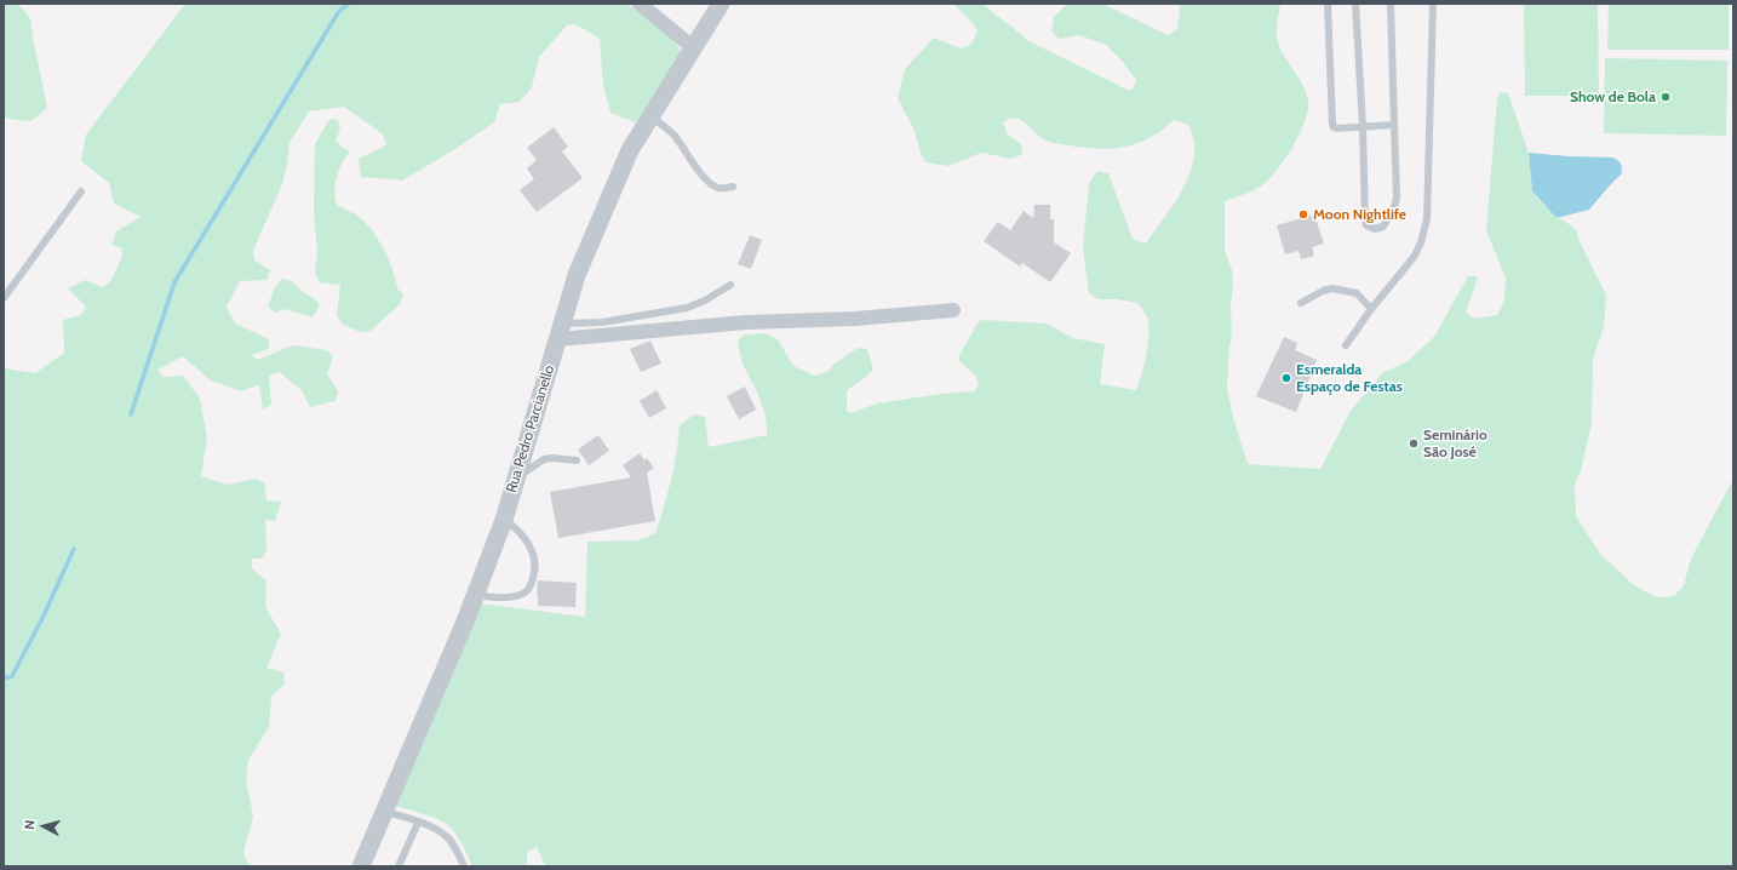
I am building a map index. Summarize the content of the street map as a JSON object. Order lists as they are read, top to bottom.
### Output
{
  "streets": {
    "street": ["Rua Pedro Parcianello"]
  },
  "places": [
    "Show de Bola",
    "Moon Nightlife",
    "Esmeralda Espaço de Festas",
    "Seminário São José"
  ],
  "north": "left"
}
